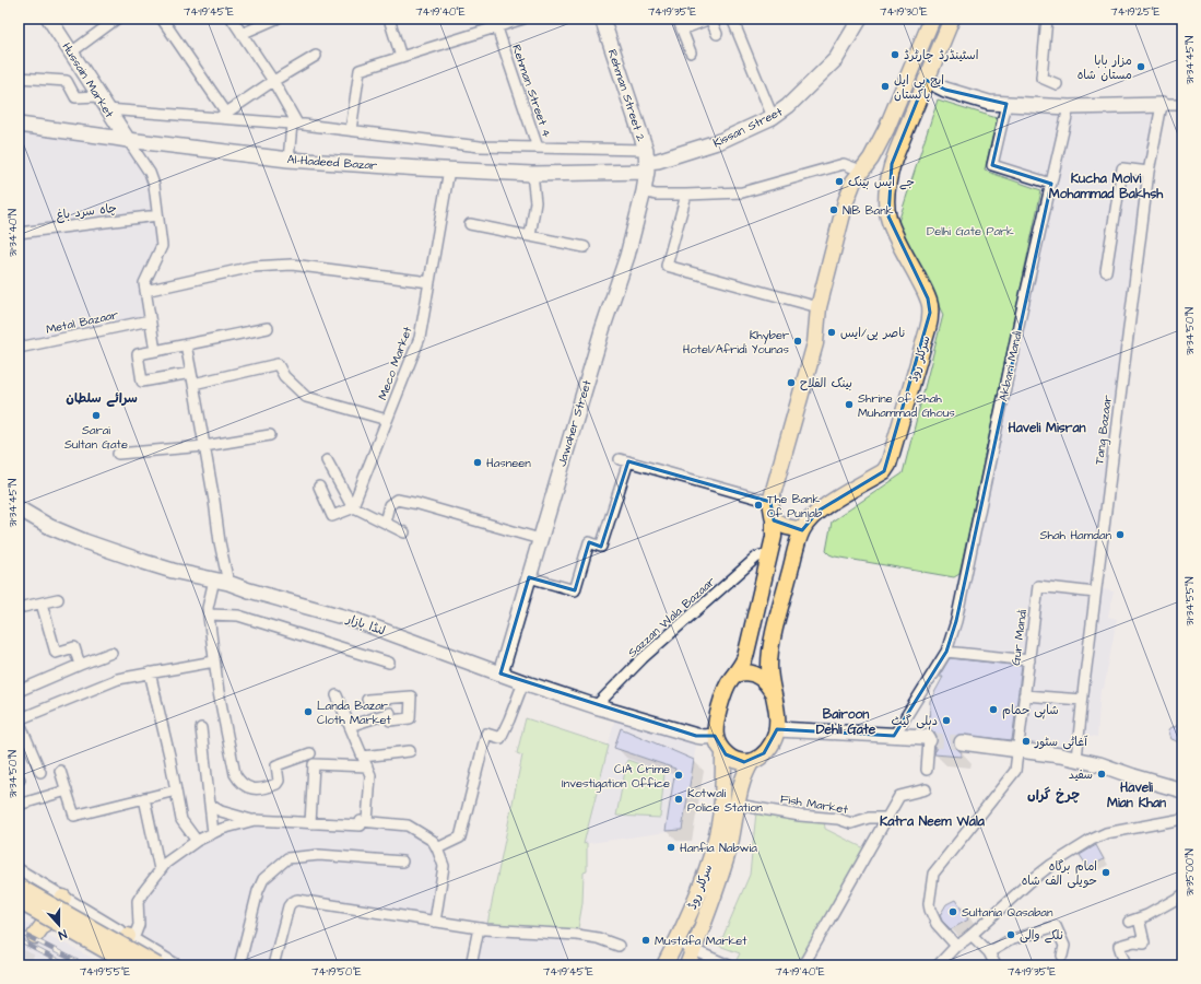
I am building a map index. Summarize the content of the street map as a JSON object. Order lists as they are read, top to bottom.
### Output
{
  "streets": {
    "main road": ["سرکلر روڈ"],
    "street": [
      "Hussain Market",
      "Rehman Street 4",
      "Rehman Street 2",
      "Kissan Street",
      "Al-Hadeed Bazar",
      "چاہ سرد باغ",
      "Metal Bazaar",
      "Meco Market",
      "Akbari Mandi",
      "Jawaher Street",
      "Tang Bazaar",
      "Sazzan Wala Bazaar",
      "لنڈا بازار",
      "Gur Mandi",
      "Fish Market"
    ]
  },
  "crossings": [
    ["Hussain Market", "Al-Hadeed Bazar"],
    ["Rehman Street 2", "Kissan Street"],
    ["Rehman Street 2", "Al-Hadeed Bazar"],
    ["Rehman Street 2", "Jawaher Street"],
    ["Kissan Street", "Al-Hadeed Bazar"],
    ["Kissan Street", "Jawaher Street"],
    ["Al-Hadeed Bazar", "Meco Market"],
    ["Al-Hadeed Bazar", "Jawaher Street"],
    ["سرکلر روڈ", "لنڈا بازار"],
    ["سرکلر روڈ", "Fish Market"],
    ["Jawaher Street", "لنڈا بازار"],
    ["Tang Bazaar", "Gur Mandi"],
    ["Sazzan Wala Bazaar", "لنڈا بازار"]
  ],
  "districts": [
    "Kucha Molvi Mohammad Bakhsh",
    "سرائے سلطان",
    "Haveli Misran",
    "Bairoon Dehli Gate",
    "Haveli Mian Khan",
    "چرخ گراں",
    "Katra Neem Wala"
  ],
  "parks": ["Delhi Gate Park"],
  "places": [
    "اسٹینڈرڈ چارٹرڈ",
    "مزار بابا مستان شاہ",
    "ایچ بی ایل پاکستان",
    "جے ایس بینک",
    "NIB Bank",
    "ناصر پی/ایس",
    "Khyber Hotel/Afridi Younas",
    "بینک الفلاح",
    "Shrine of Shah Muhammad Ghous",
    "Sarai Sultan Gate",
    "Hasneen",
    "The Bank Of Punjab",
    "Shah Hamdan",
    "شاہی حمام",
    "Landa Bazar Cloth Market",
    "دہلی گیٹ",
    "آغاٹی سٹور",
    "سفید",
    "CIA Crime Investigation Office",
    "Kotwali Police Station",
    "Hanfia Nabwia",
    "امام برگاہ حویلی الف شاہ",
    "Sultania Qasaban",
    "نلکے والی",
    "Mustafa Market"
  ],
  "north": "bottom",
  "coordinates": [
    "74°19'45\"E",
    "74°19'40\"E",
    "74°19'35\"E",
    "74°19'30\"E",
    "74°19'25\"E",
    "31°34'45\"N",
    "31°34'40\"N",
    "31°34'50\"N",
    "31°34'55\"N",
    "31°35'00\"N",
    "74°19'55\"E",
    "74°19'50\"E"
  ]
}
